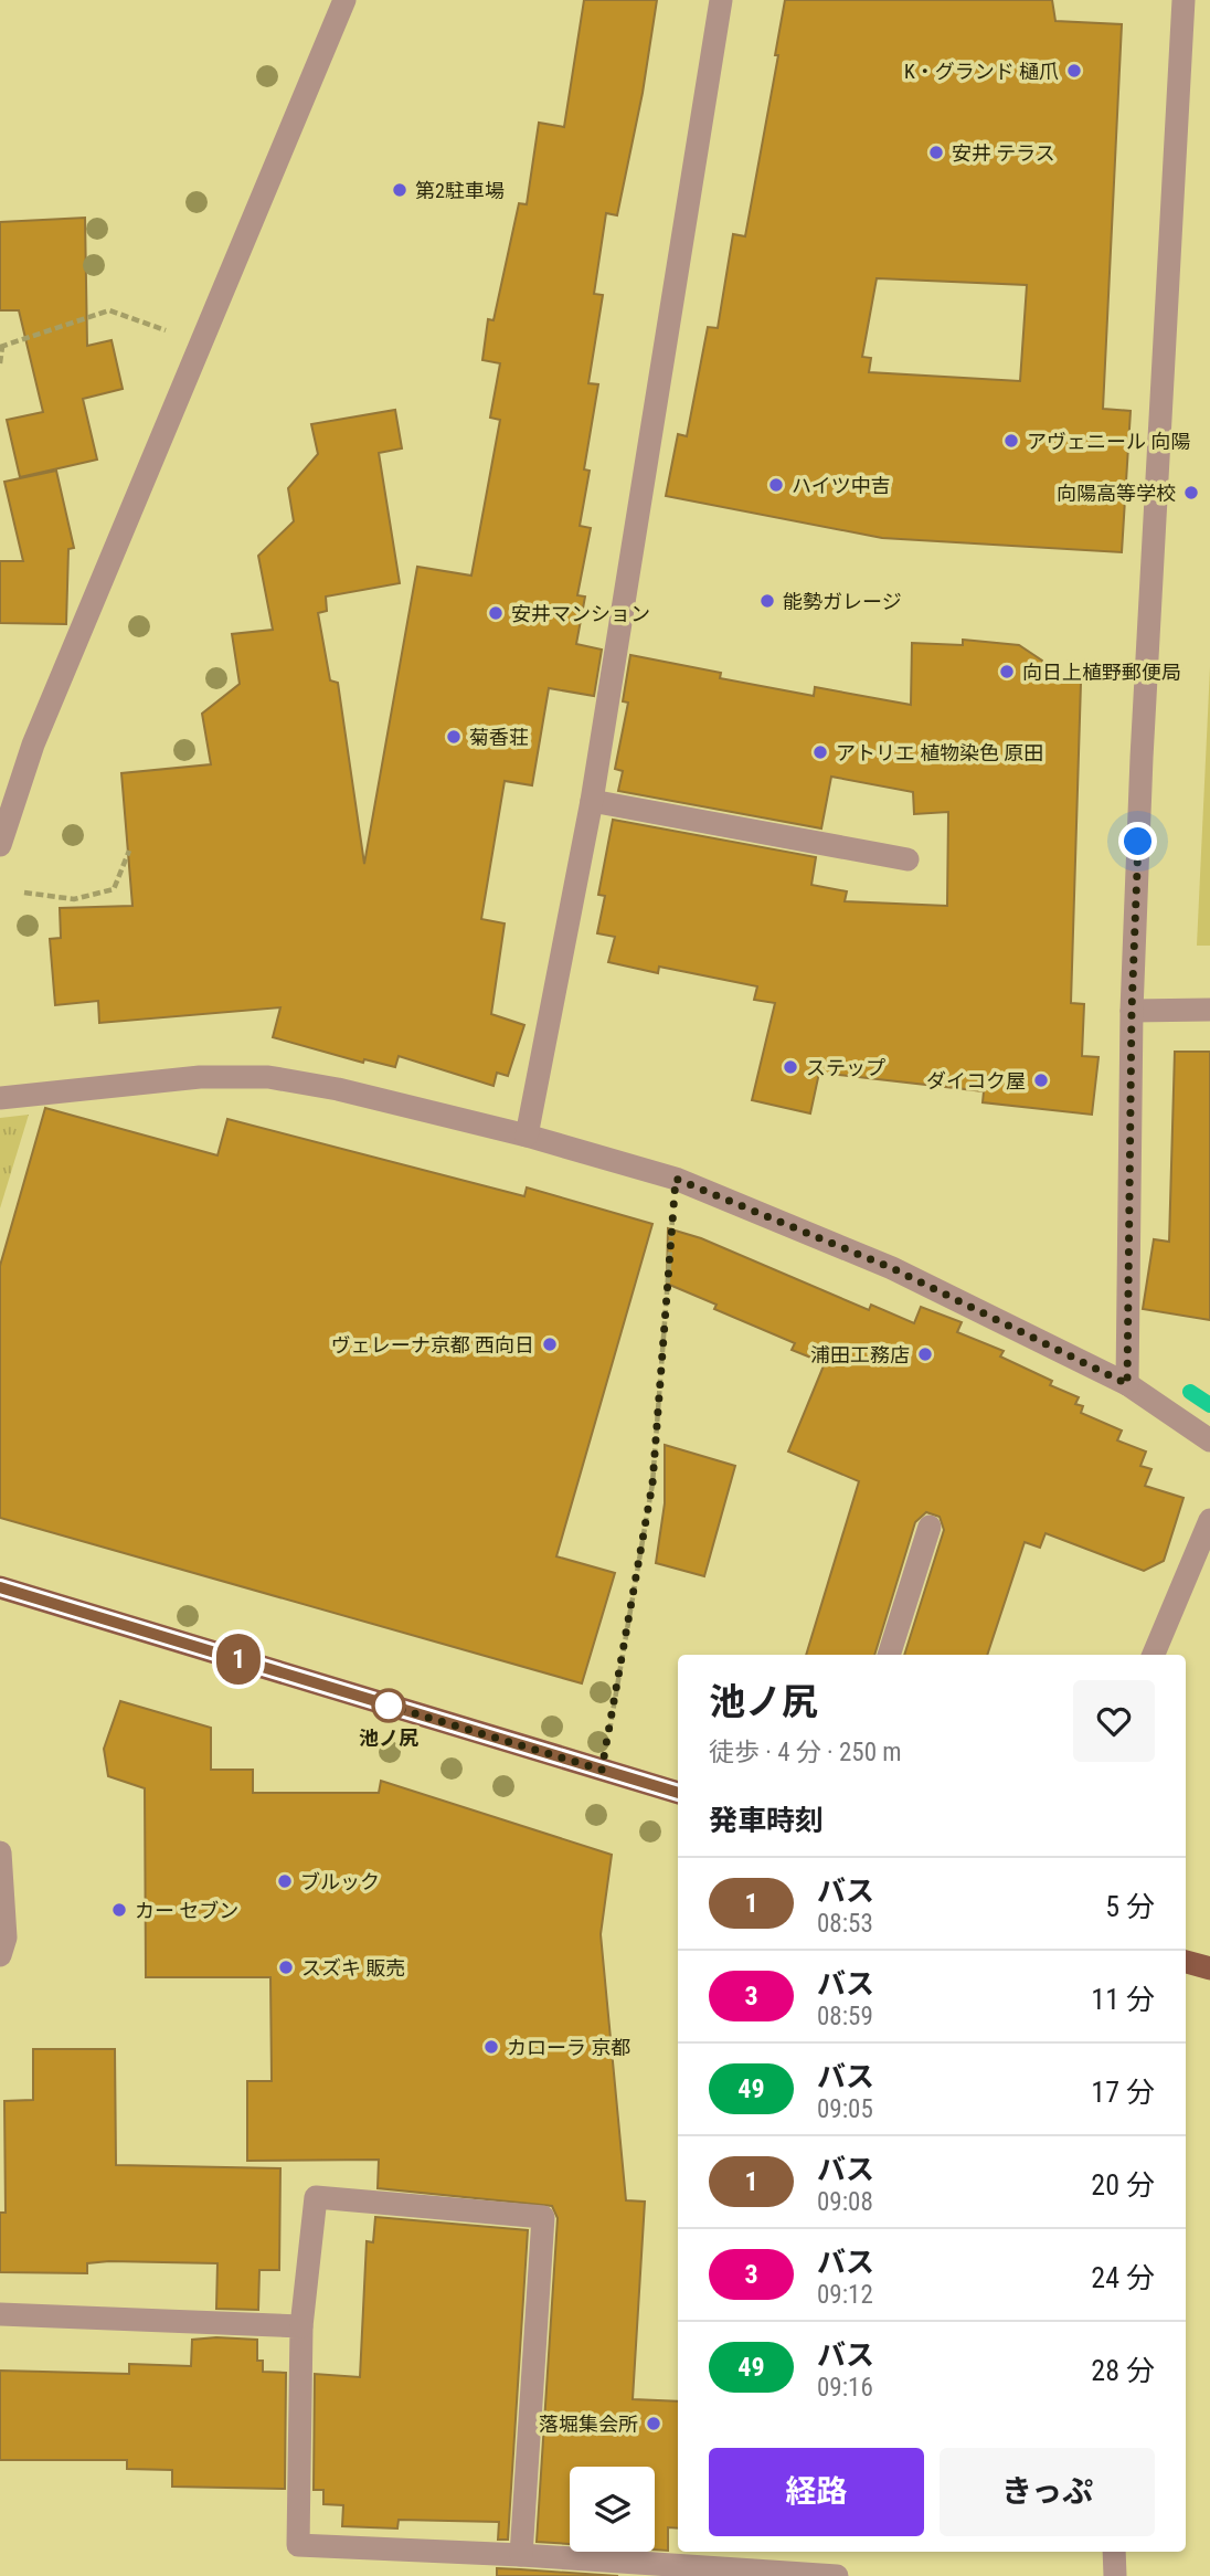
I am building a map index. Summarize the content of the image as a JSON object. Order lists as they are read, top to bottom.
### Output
{
  "places": [
    "K・グランド 樋爪",
    "安井 テラス",
    "第2駐車場",
    "アヴェニール 向陽",
    "ハイツ中吉",
    "向陽高等学校",
    "能勢ガレージ",
    "安井マンション",
    "向日上植野郵便局",
    "菊香荘",
    "アトリエ 植物染色 原田",
    "ステップ",
    "ダイコク屋",
    "ヴェレーナ京都 西向日",
    "浦田工務店",
    "池ノ尻",
    "ブルック",
    "カー セブン",
    "スズキ 販売",
    "カローラ 京都",
    "落堀集会所"
  ],
  "lines": ["bus line 1"],
  "page": {
    "on_map": "1",
    "heading": [
      ["池ノ尻", "徒歩 · 4 分 · 250 m"],
      "発車時刻"
    ],
    "list": [
      {
        "mark": "1",
        "name": "バス",
        "note": "08:53",
        "value": "5 分"
      },
      {
        "mark": "3",
        "name": "バス",
        "note": "08:59",
        "value": "11 分"
      },
      {
        "mark": "49",
        "name": "バス",
        "note": "09:05",
        "value": "17 分"
      },
      {
        "mark": "1",
        "name": "バス",
        "note": "09:08",
        "value": "20 分"
      },
      {
        "mark": "3",
        "name": "バス",
        "note": "09:12",
        "value": "24 分"
      },
      {
        "mark": "49",
        "name": "バス",
        "note": "09:16",
        "value": "28 分"
      }
    ],
    "buttons": ["経路", "きっぷ"]
  }
}
